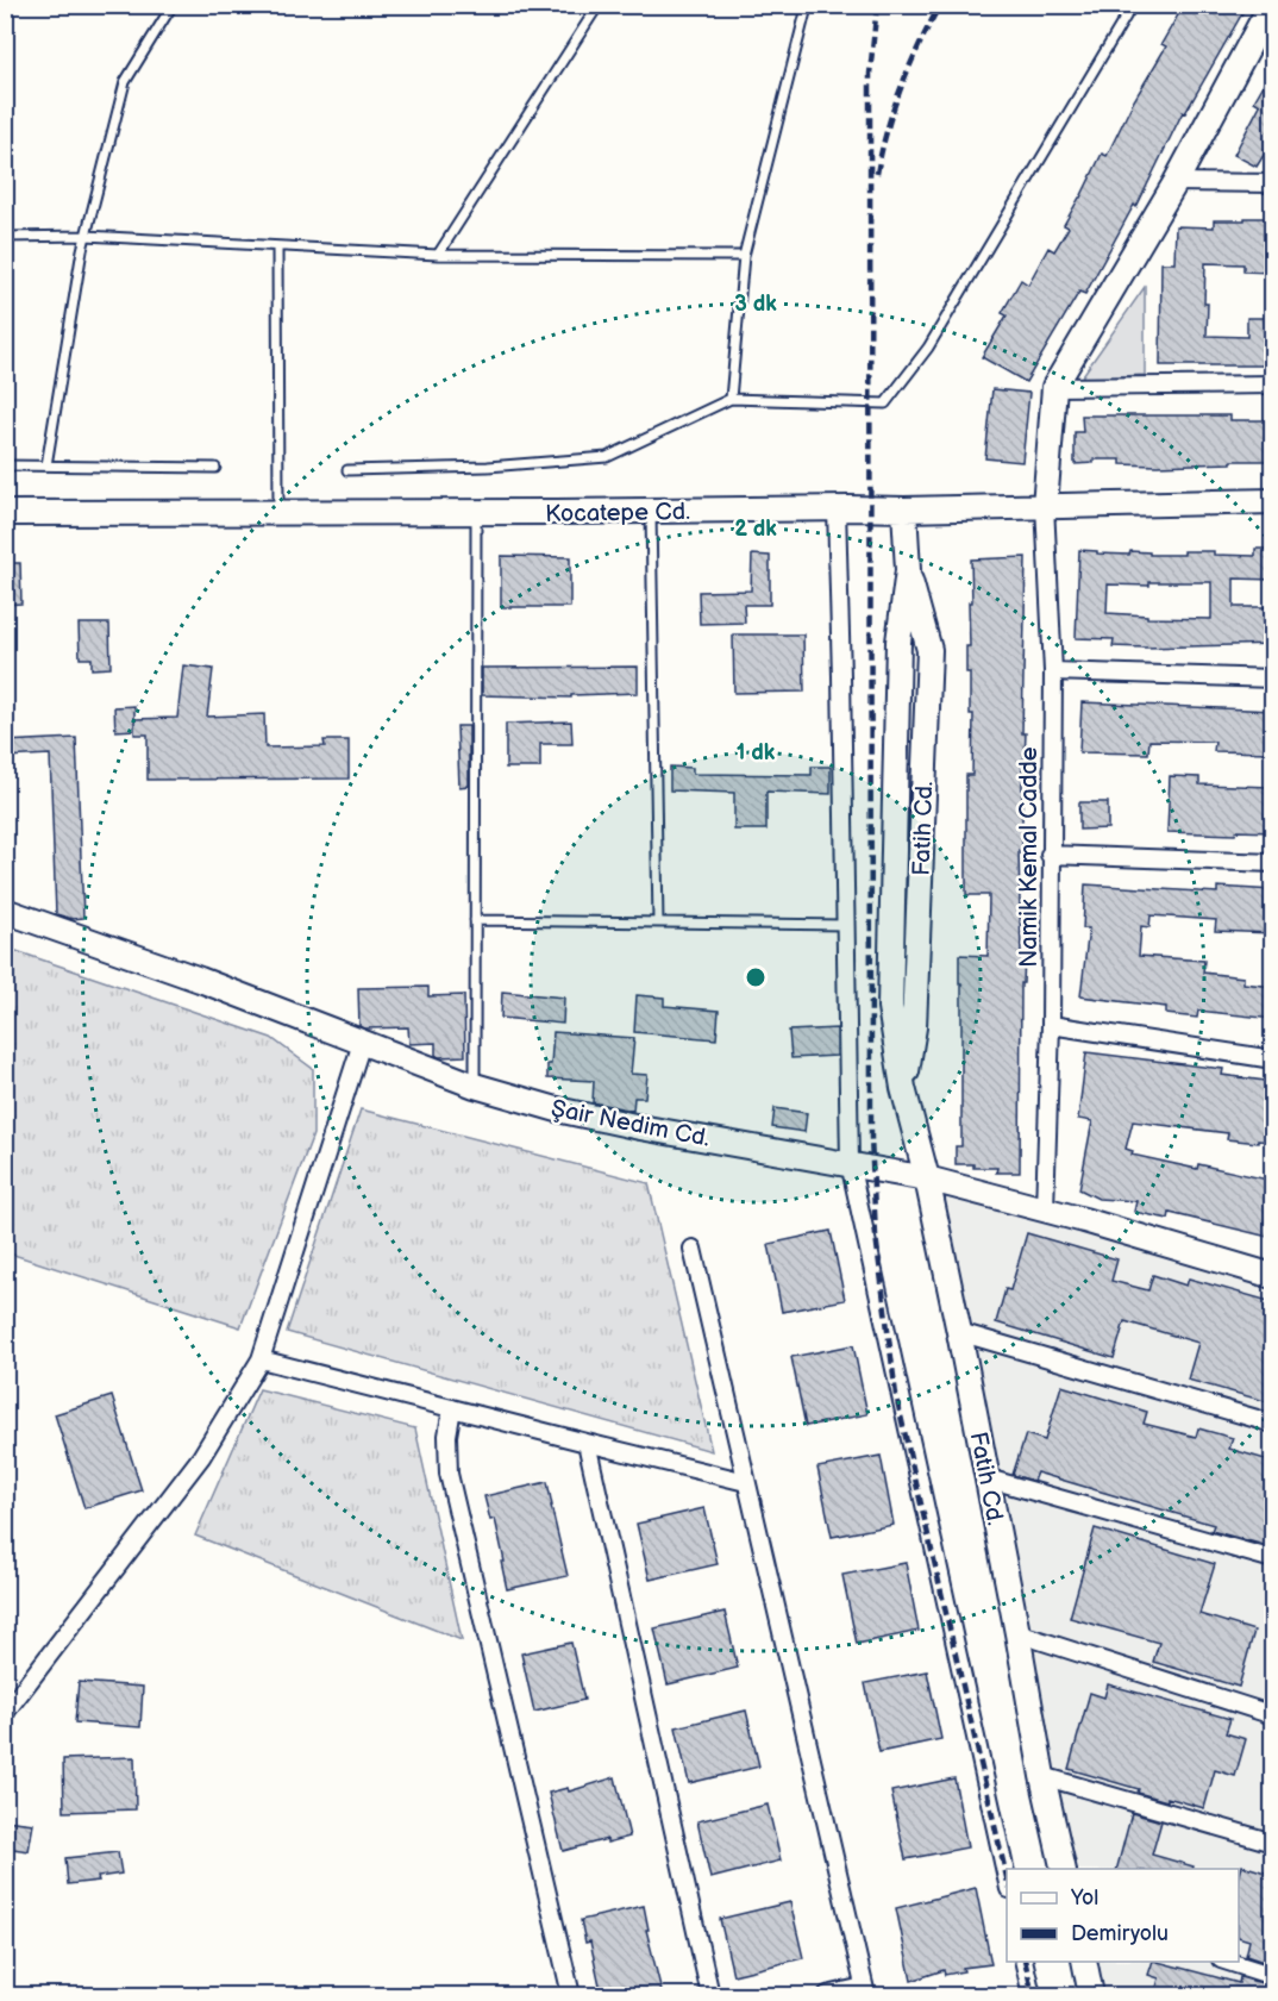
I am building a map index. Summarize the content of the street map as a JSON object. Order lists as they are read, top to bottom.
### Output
{
  "streets": {
    "street": [
      "Kocatepe Cd.",
      "Fatih Cd.",
      "Namik Kemal Cadde",
      "Şair Nedim Cd."
    ]
  },
  "crossings": [
    ["Kocatepe Cd.", "Fatih Cd."],
    ["Kocatepe Cd.", "Namik Kemal Cadde"],
    ["Fatih Cd.", "Şair Nedim Cd."],
    ["Namik Kemal Cadde", "Şair Nedim Cd."]
  ],
  "legend": ["Yol", "Demiryolu"],
  "rings": ["3 dk", "2 dk", "1 dk"]
}
